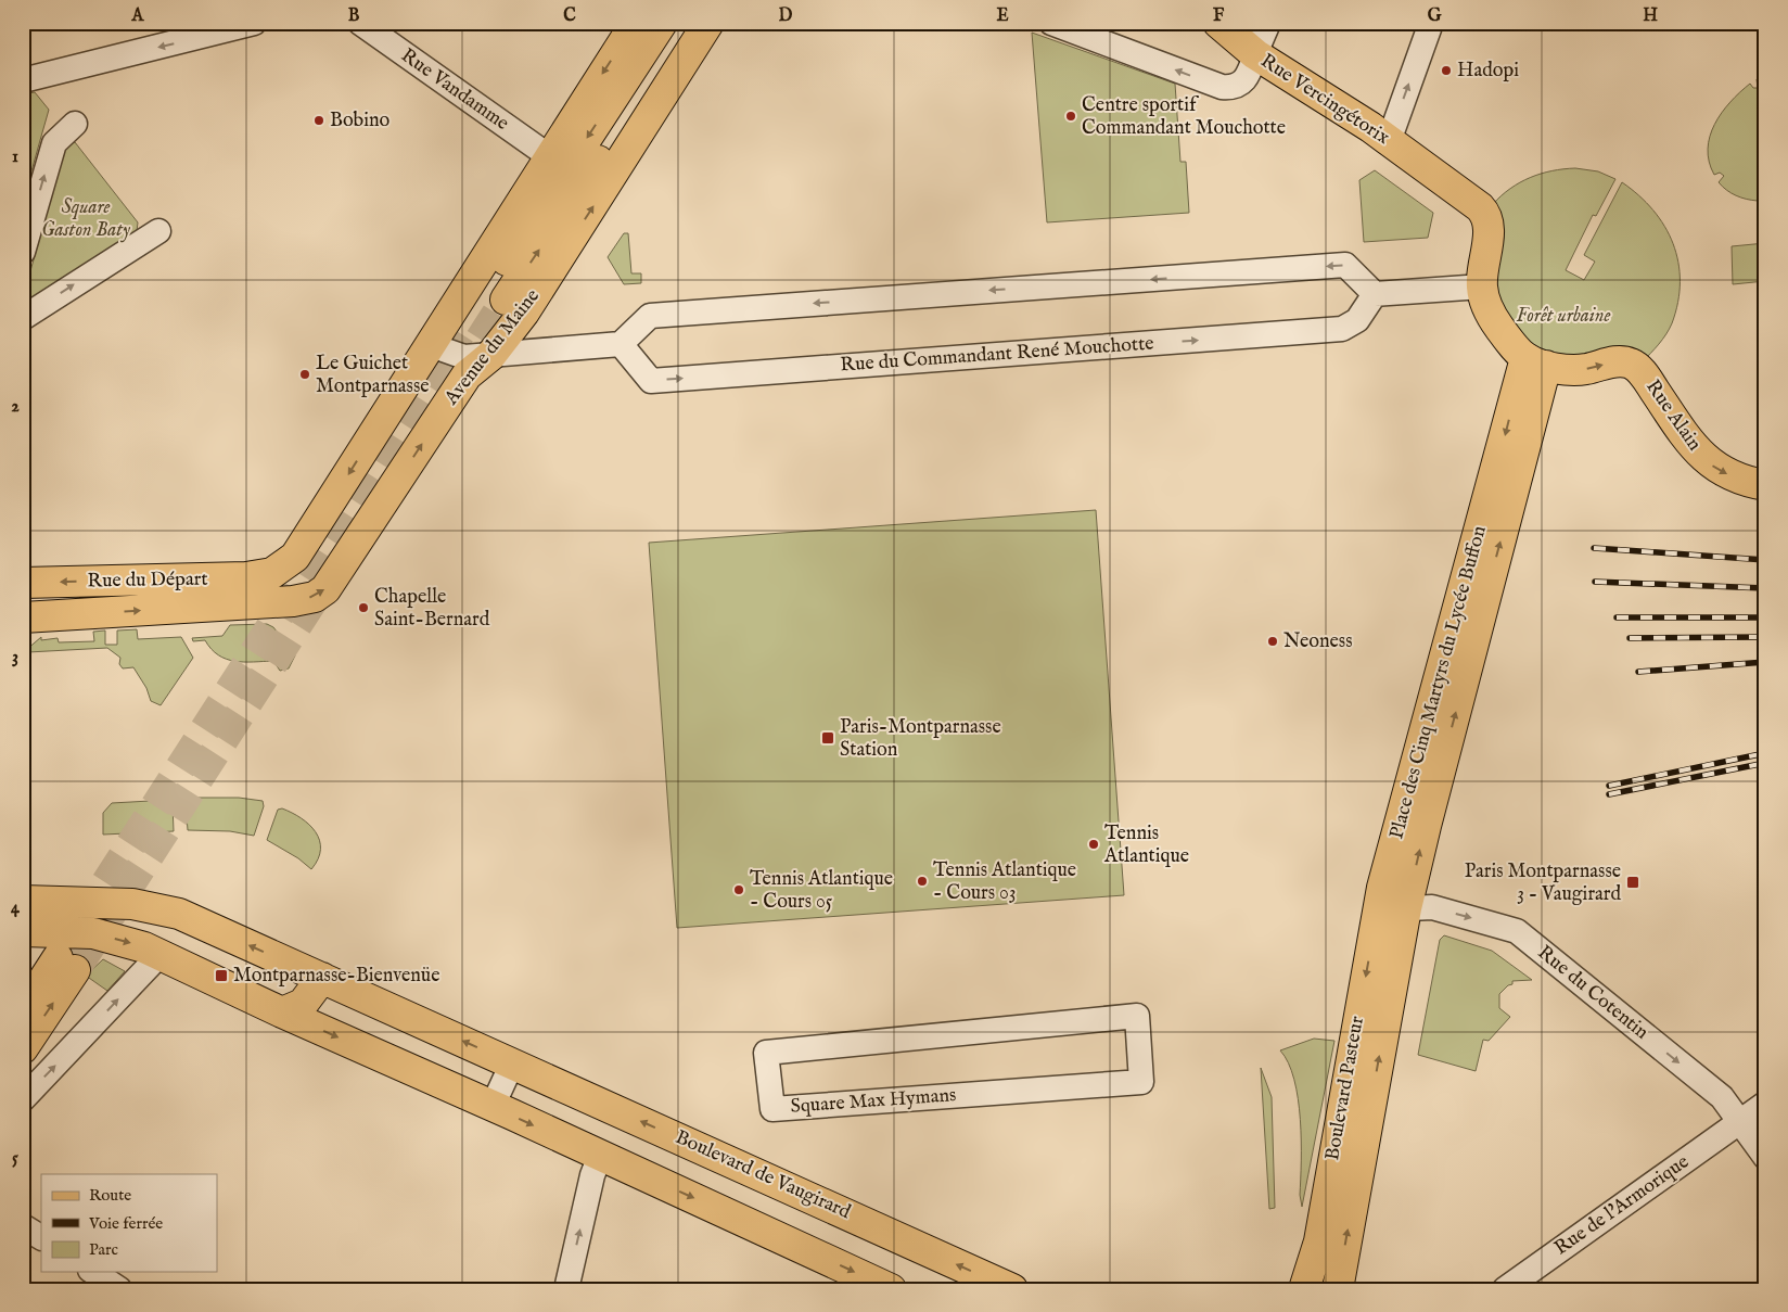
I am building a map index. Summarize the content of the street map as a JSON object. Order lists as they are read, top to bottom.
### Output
{
  "streets": {
    "main road": [
      "Rue Vercingétorix",
      "Avenue du Maine",
      "Rue Alain",
      "Rue du Départ",
      "Place des Cinq Martyrs du Lycée Buffon",
      "Boulevard Pasteur",
      "Boulevard de Vaugirard"
    ],
    "street": [
      "Rue Vandamme",
      "Rue du Commandant René Mouchotte",
      "Rue du Cotentin",
      "Square Max Hymans",
      "Rue de l'Armorique"
    ]
  },
  "crossings": [
    ["Avenue du Maine", "Rue du Départ"],
    ["Rue Alain", "Place des Cinq Martyrs du Lycée Buffon"],
    ["Place des Cinq Martyrs du Lycée Buffon", "Rue du Cotentin"],
    ["Place des Cinq Martyrs du Lycée Buffon", "Boulevard Pasteur"],
    ["Rue du Cotentin", "Boulevard Pasteur"],
    ["Rue du Cotentin", "Rue de l'Armorique"]
  ],
  "one_way": ["Rue Alain", "Rue du Cotentin"],
  "parks": ["Square Gaston Baty", "Forêt urbaine"],
  "places": {
    "other": [
      "Hadopi",
      "Centre sportif Commandant Mouchotte",
      "Bobino",
      "Le Guichet Montparnasse",
      "Chapelle Saint-Bernard",
      "Neoness",
      "Tennis Atlantique",
      "Tennis Atlantique - Cours 03",
      "Tennis Atlantique - Cours 05"
    ],
    "transit": ["Paris-Montparnasse Station", "Paris Montparnasse 3 - Vaugirard", "Montparnasse-Bienvenüe"]
  },
  "legend": ["Route", "Voie ferrée", "Parc"],
  "grid": {
    "columns": [
      "A",
      "B",
      "C",
      "D",
      "E",
      "F",
      "G",
      "H"
    ],
    "rows": [
      "1",
      "2",
      "3",
      "4",
      "5"
    ]
  }
}
